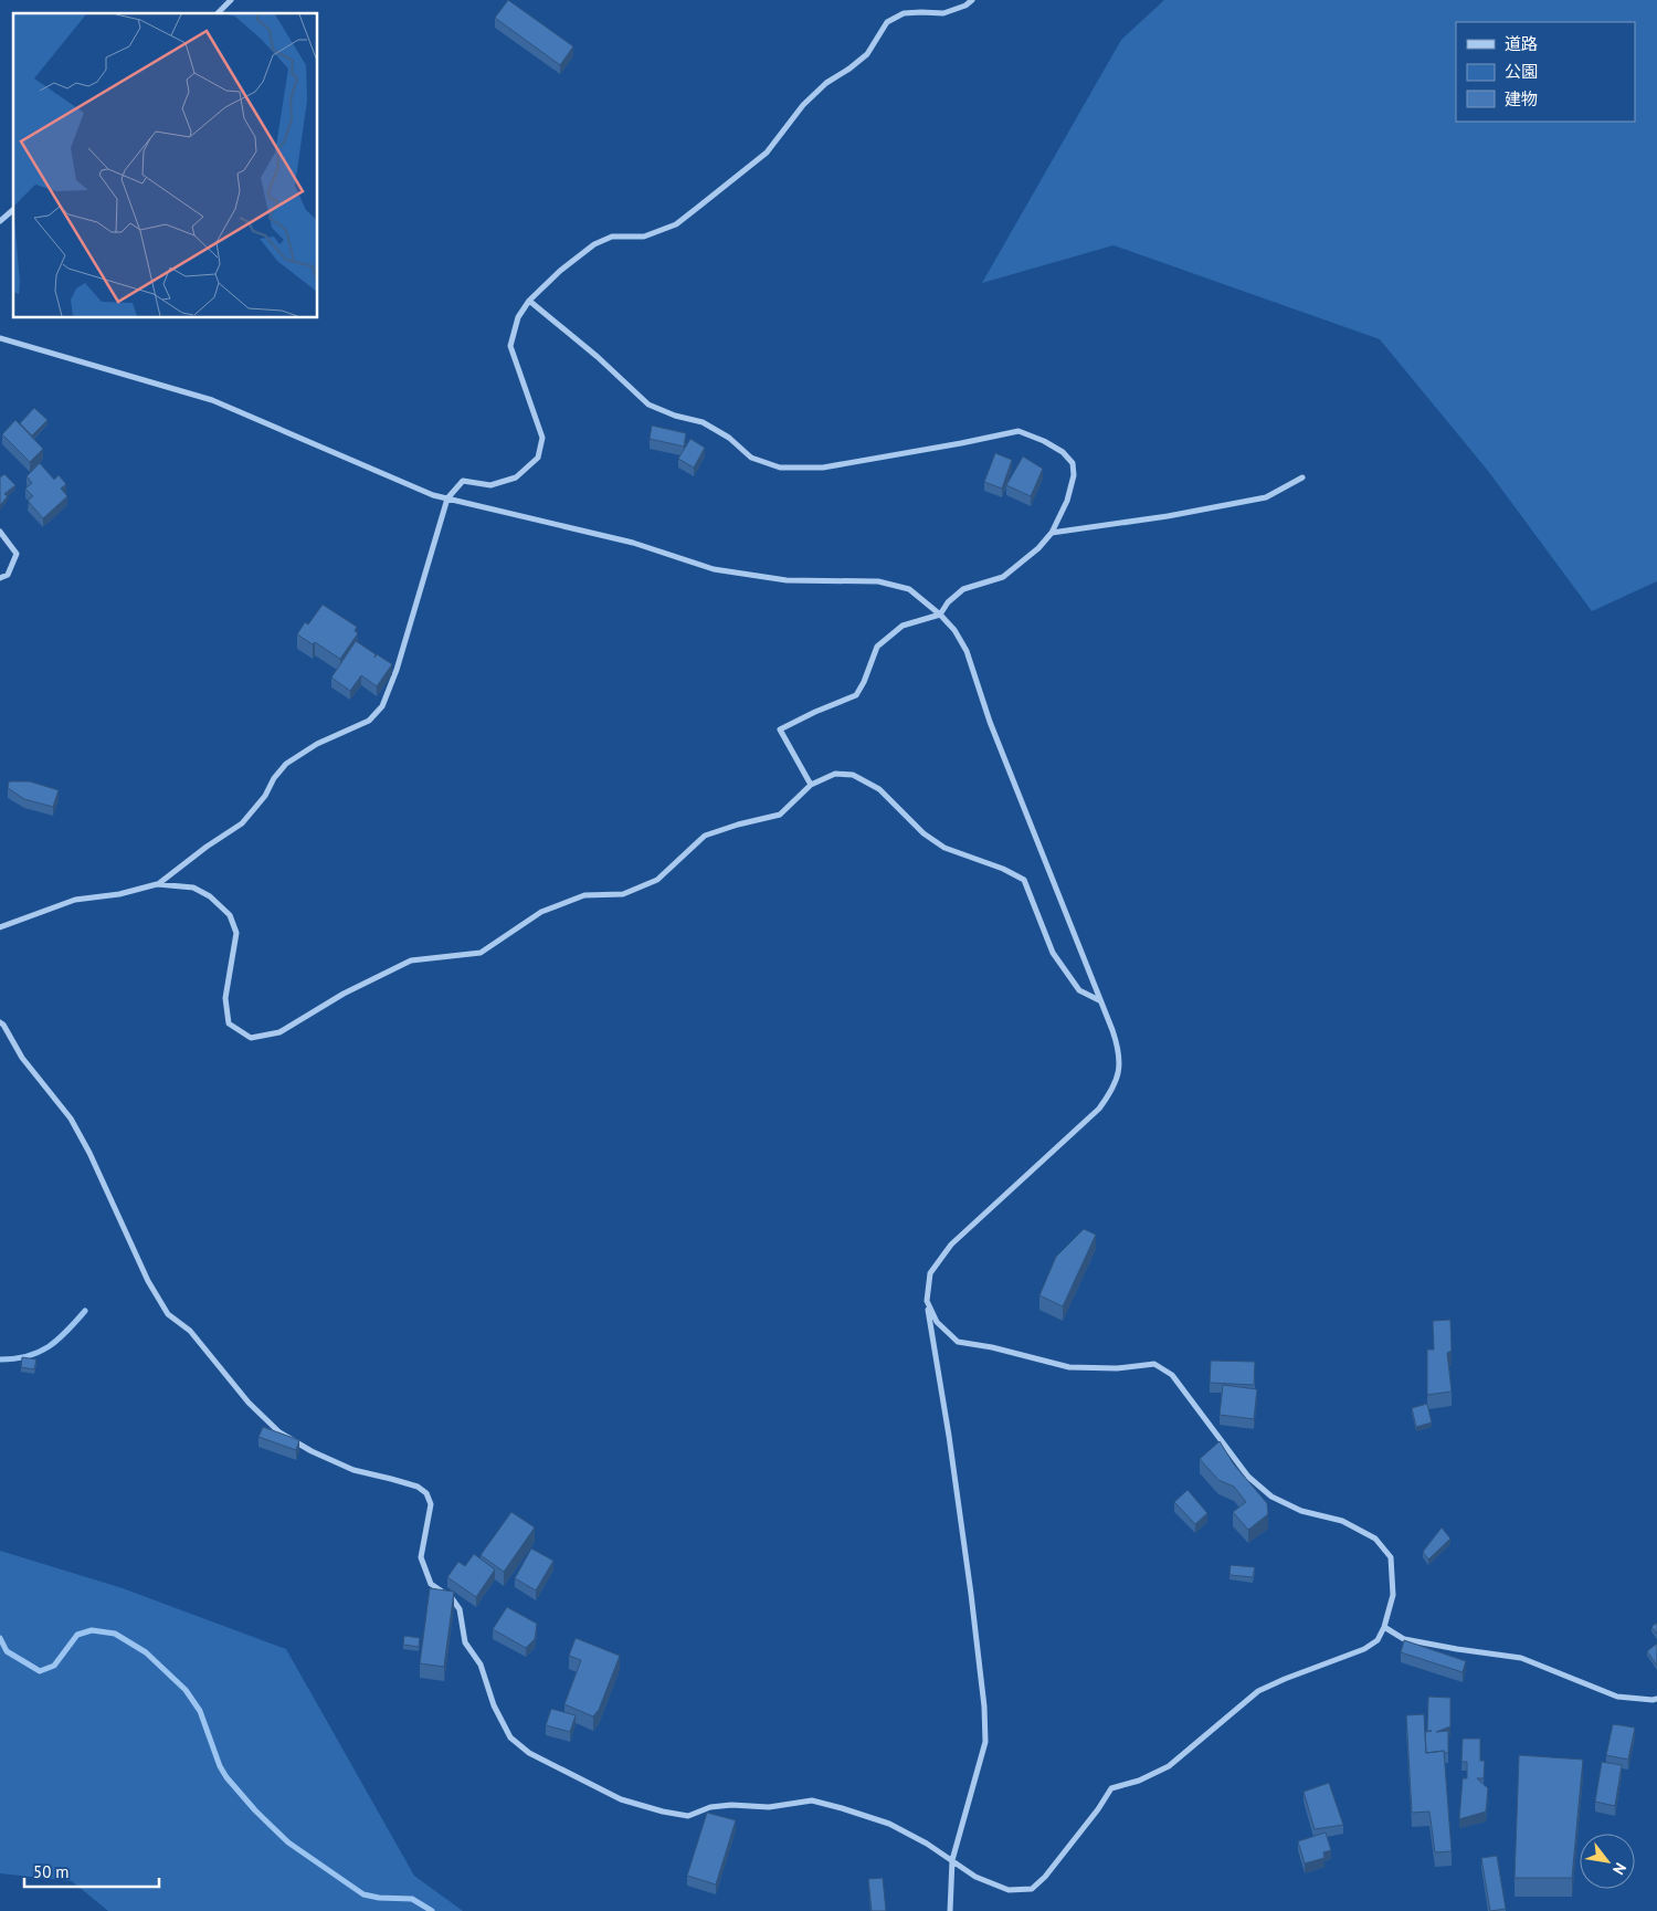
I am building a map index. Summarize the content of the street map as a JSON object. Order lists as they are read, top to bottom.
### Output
{
  "legend": ["道路", "公園", "建物"],
  "scale_bar": "50 m",
  "north": "bottom right"
}
